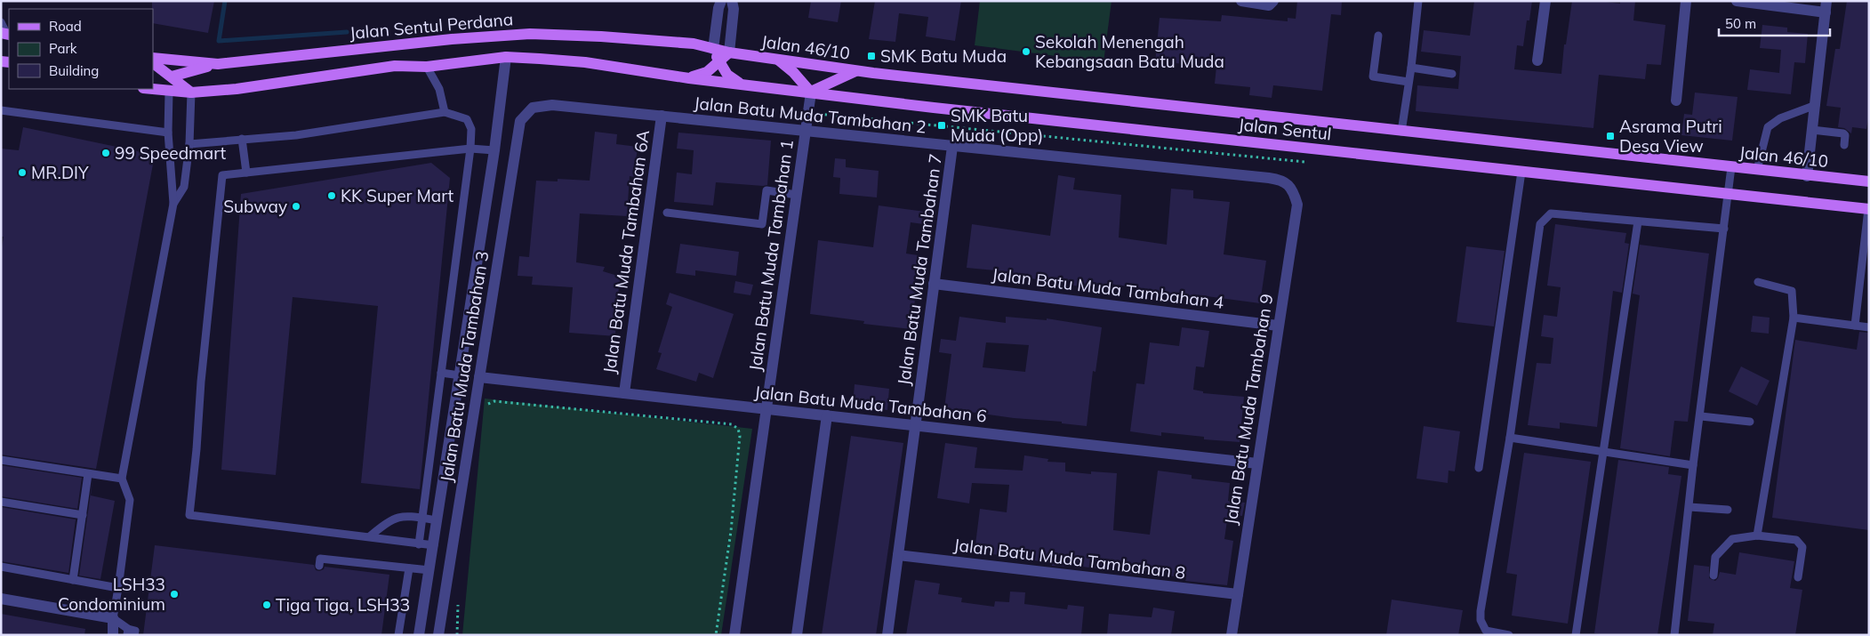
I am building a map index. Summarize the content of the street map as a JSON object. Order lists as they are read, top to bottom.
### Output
{
  "streets": {
    "main road": ["Jalan Sentul Perdana", "Jalan 46/10", "Jalan Sentul"],
    "street": [
      "Jalan Batu Muda Tambahan 2",
      "Jalan Batu Muda Tambahan 6A",
      "Jalan Batu Muda Tambahan 1",
      "Jalan Batu Muda Tambahan 7",
      "Jalan Batu Muda Tambahan 4",
      "Jalan Batu Muda Tambahan 3",
      "Jalan Batu Muda Tambahan 6",
      "Jalan Batu Muda Tambahan 9",
      "Jalan Batu Muda Tambahan 8"
    ]
  },
  "crossings": [
    ["Jalan 46/10", "Jalan Sentul"],
    ["Jalan Batu Muda Tambahan 2", "Jalan Batu Muda Tambahan 6A"],
    ["Jalan Batu Muda Tambahan 2", "Jalan Batu Muda Tambahan 1"],
    ["Jalan Batu Muda Tambahan 2", "Jalan Batu Muda Tambahan 7"],
    ["Jalan Batu Muda Tambahan 2", "Jalan Batu Muda Tambahan 3"],
    ["Jalan Batu Muda Tambahan 2", "Jalan Batu Muda Tambahan 9"],
    ["Jalan Sentul", "Jalan Batu Muda Tambahan 1"],
    ["Jalan Batu Muda Tambahan 6A", "Jalan Batu Muda Tambahan 6"],
    ["Jalan Batu Muda Tambahan 1", "Jalan Batu Muda Tambahan 6"],
    ["Jalan Batu Muda Tambahan 7", "Jalan Batu Muda Tambahan 4"],
    ["Jalan Batu Muda Tambahan 7", "Jalan Batu Muda Tambahan 6"],
    ["Jalan Batu Muda Tambahan 7", "Jalan Batu Muda Tambahan 8"],
    ["Jalan Batu Muda Tambahan 4", "Jalan Batu Muda Tambahan 9"],
    ["Jalan Batu Muda Tambahan 3", "Jalan Batu Muda Tambahan 6"],
    ["Jalan Batu Muda Tambahan 6", "Jalan Batu Muda Tambahan 9"],
    ["Jalan Batu Muda Tambahan 9", "Jalan Batu Muda Tambahan 8"]
  ],
  "places": {
    "other": [
      "Sekolah Menengah Kebangsaan Batu Muda",
      "99 Speedmart",
      "MR.DIY",
      "KK Super Mart",
      "Subway",
      "LSH33 Condominium",
      "Tiga Tiga, LSH33"
    ],
    "transit": ["SMK Batu Muda", "SMK Batu Muda (Opp)", "Asrama Putri Desa View"]
  },
  "legend": ["Road", "Park", "Building"],
  "scale_bar": "50 m"
}
